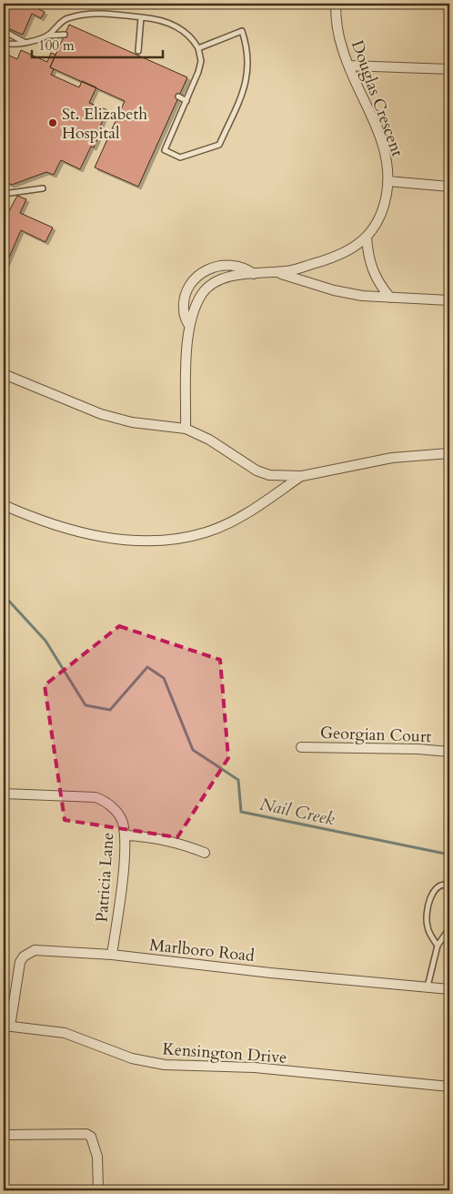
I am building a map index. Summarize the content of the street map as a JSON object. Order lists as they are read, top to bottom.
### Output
{
  "streets": {
    "street": [
      "Douglas Crescent",
      "Georgian Court",
      "Patricia Lane",
      "Marlboro Road",
      "Kensington Drive"
    ]
  },
  "crossings": [
    ["Patricia Lane", "Marlboro Road"],
    ["Marlboro Road", "Kensington Drive"]
  ],
  "water": ["Nail Creek"],
  "places": ["St. Elizabeth Hospital"],
  "scale_bar": "100 m"
}
